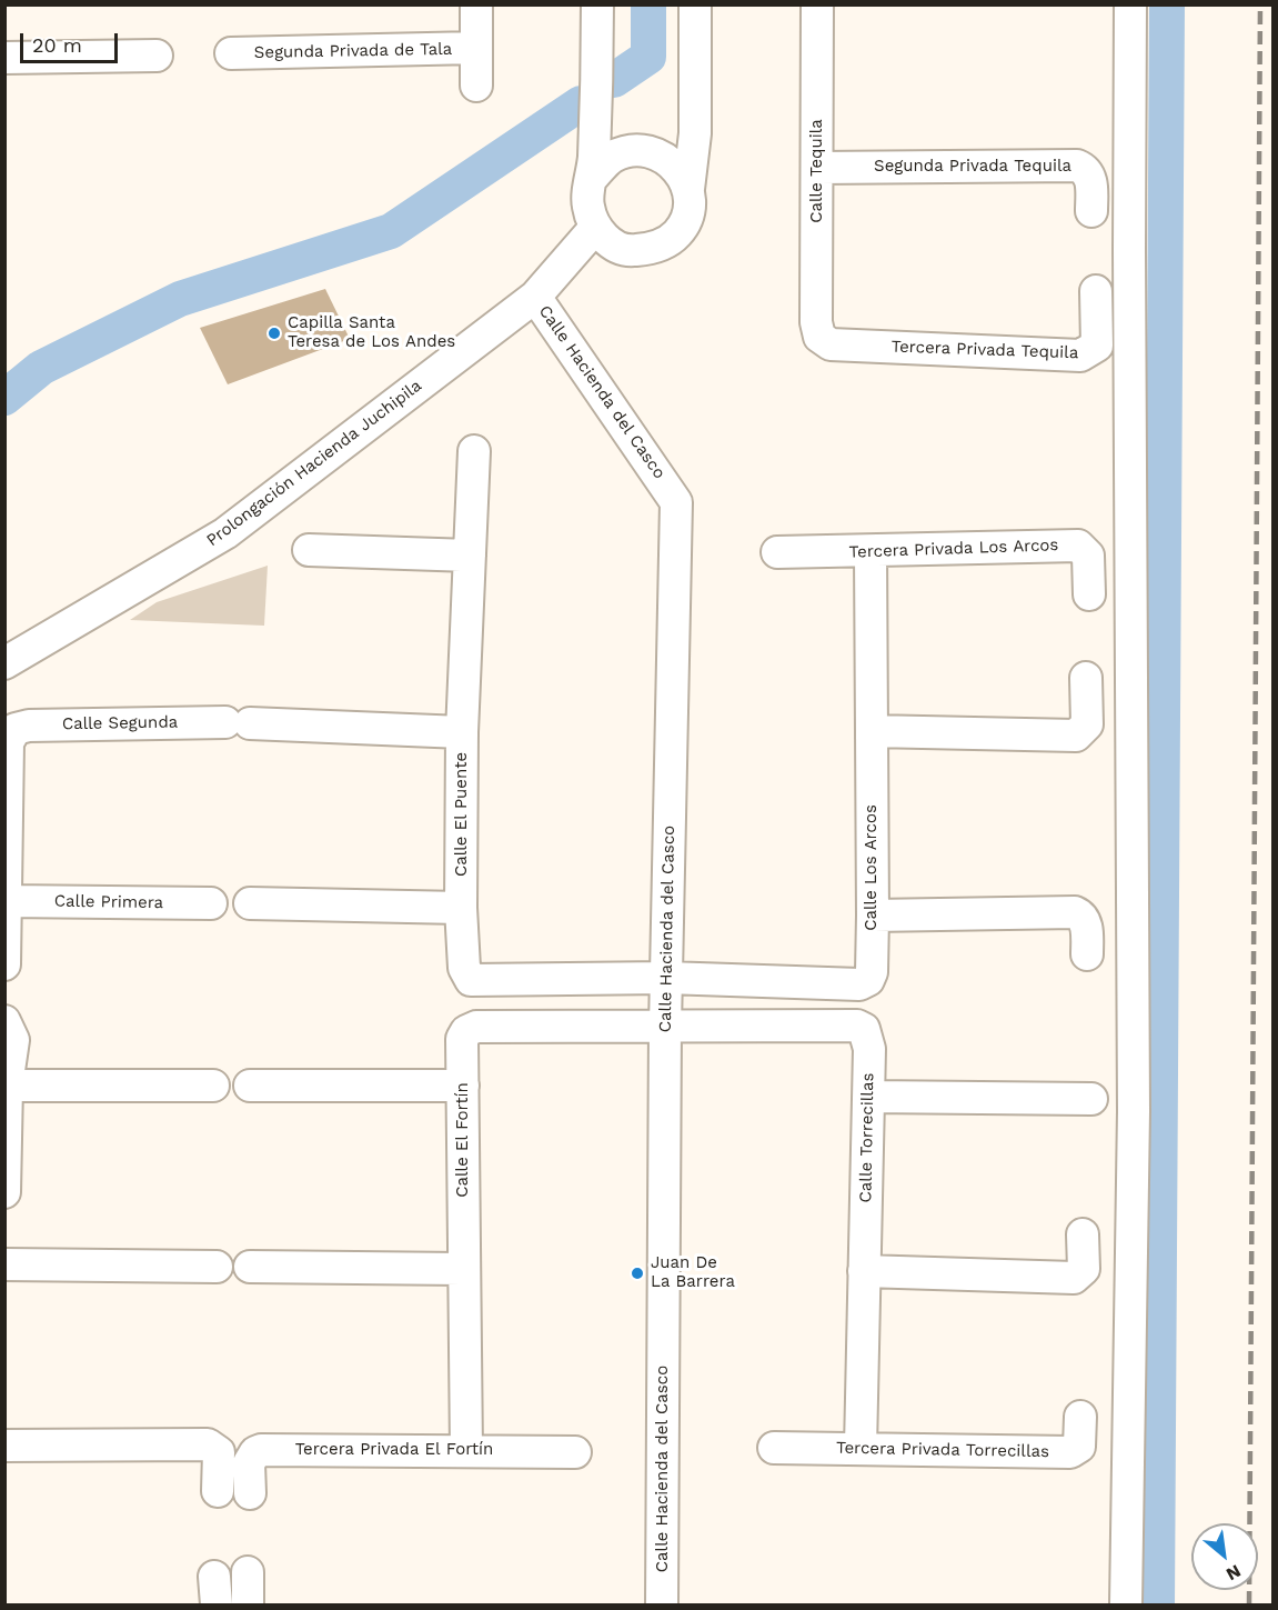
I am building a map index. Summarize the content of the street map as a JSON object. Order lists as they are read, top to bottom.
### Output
{
  "streets": {
    "street": [
      "Segunda Privada de Tala",
      "Segunda Privada Tequila",
      "Calle Tequila",
      "Tercera Privada Tequila",
      "Calle Hacienda del Casco",
      "Prolongación Hacienda Juchipila",
      "Tercera Privada Los Arcos",
      "Calle Segunda",
      "Calle El Puente",
      "Calle Los Arcos",
      "Calle Primera",
      "Calle Torrecillas",
      "Calle El Fortín",
      "Tercera Privada El Fortín",
      "Tercera Privada Torrecillas"
    ]
  },
  "crossings": [
    ["Segunda Privada Tequila", "Calle Tequila"],
    ["Calle Tequila", "Tercera Privada Tequila"],
    ["Calle Hacienda del Casco", "Prolongación Hacienda Juchipila"],
    ["Calle Hacienda del Casco", "Calle El Puente"],
    ["Calle Hacienda del Casco", "Calle Los Arcos"],
    ["Calle Hacienda del Casco", "Calle Torrecillas"],
    ["Calle Hacienda del Casco", "Calle El Fortín"],
    ["Tercera Privada Los Arcos", "Calle Los Arcos"],
    ["Calle Segunda", "Calle El Puente"],
    ["Calle Segunda", "Calle Primera"],
    ["Calle El Puente", "Calle Los Arcos"],
    ["Calle Torrecillas", "Calle El Fortín"],
    ["Calle Torrecillas", "Tercera Privada Torrecillas"],
    ["Calle El Fortín", "Tercera Privada El Fortín"]
  ],
  "places": ["Capilla Santa Teresa de Los Andes", "Juan De La Barrera"],
  "scale_bar": "20 m",
  "north": "bottom right"
}
